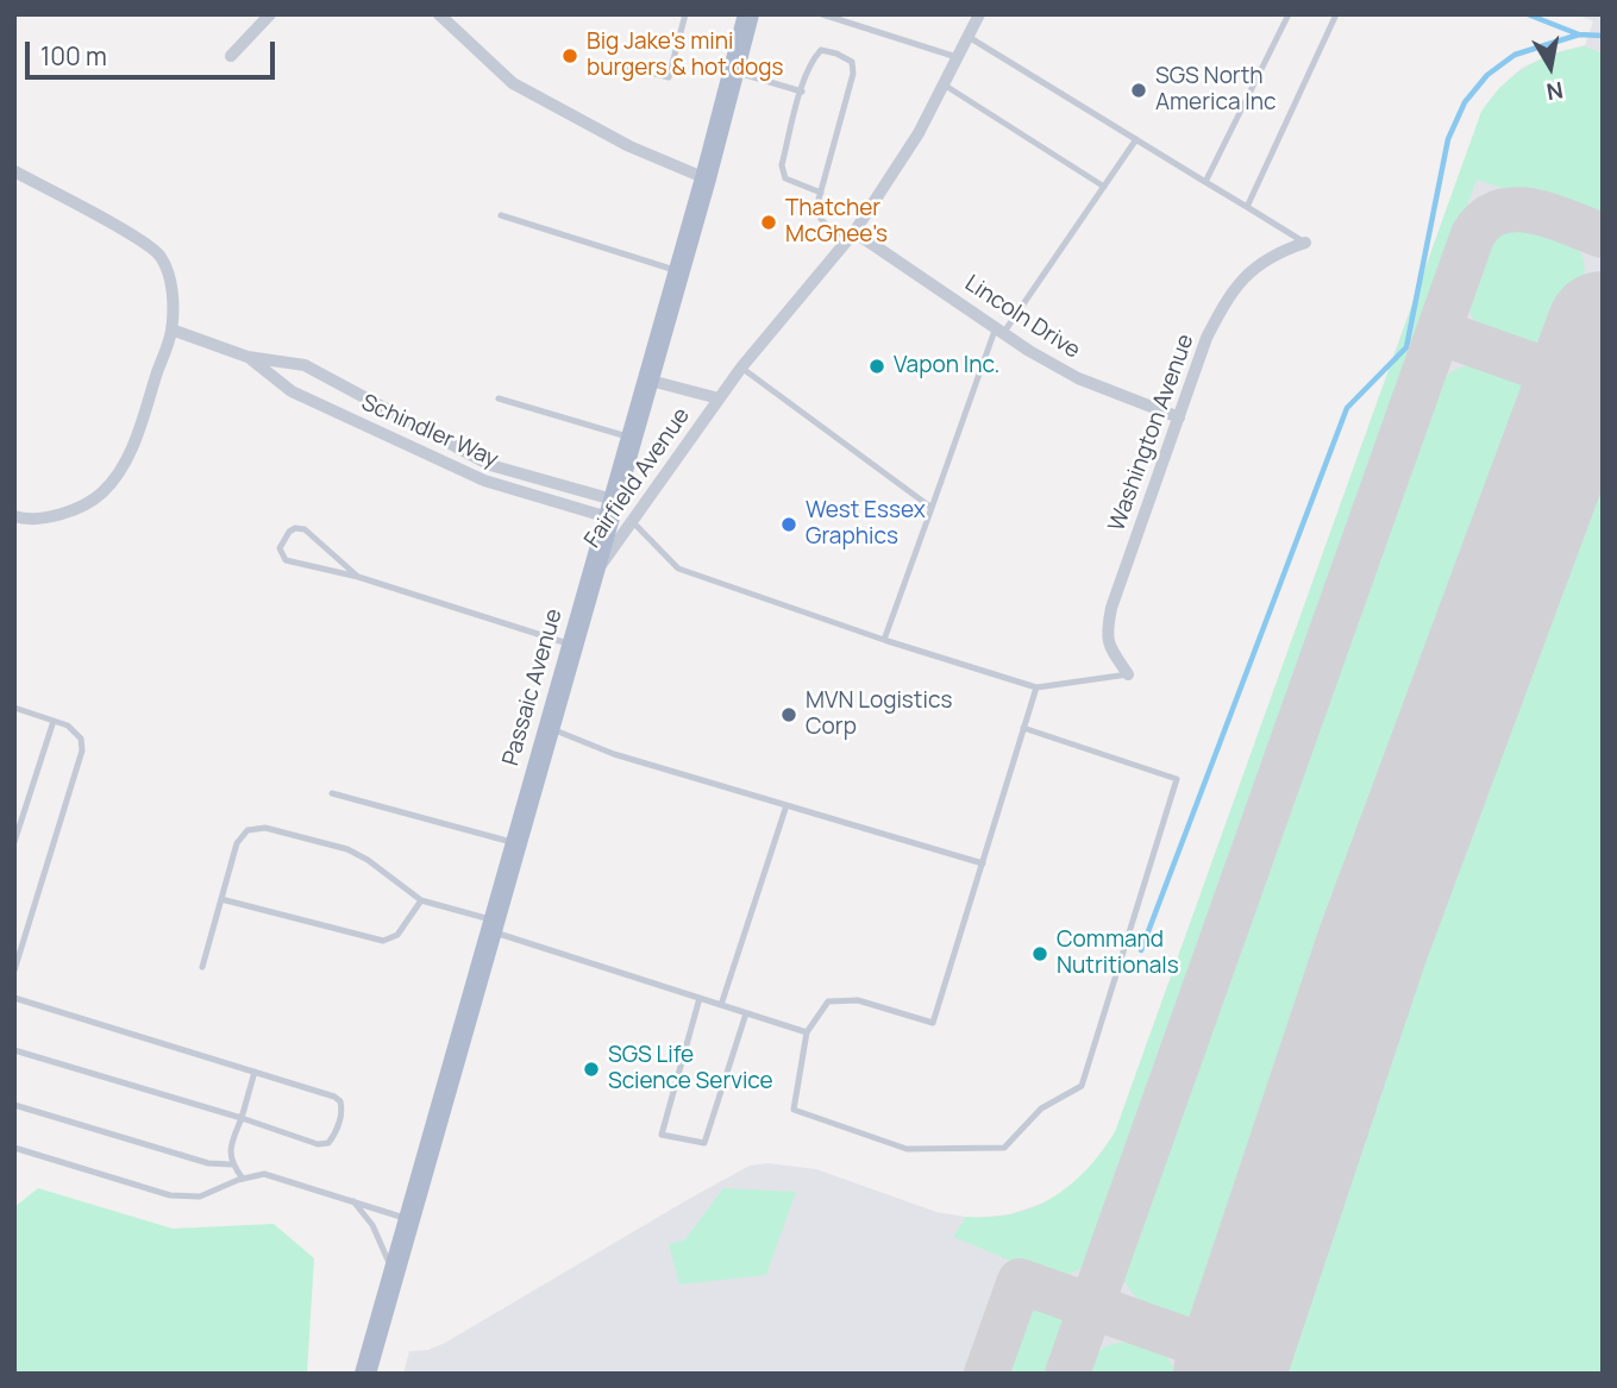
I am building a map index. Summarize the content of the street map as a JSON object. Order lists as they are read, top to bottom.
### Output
{
  "streets": {
    "main road": ["Passaic Avenue"],
    "street": [
      "Lincoln Drive",
      "Schindler Way",
      "Washington Avenue",
      "Fairfield Avenue"
    ]
  },
  "crossings": [
    ["Lincoln Drive", "Washington Avenue"],
    ["Lincoln Drive", "Fairfield Avenue"],
    ["Schindler Way", "Passaic Avenue"],
    ["Fairfield Avenue", "Passaic Avenue"]
  ],
  "places": [
    "Big Jake's mini burgers & hot dogs",
    "SGS North America Inc",
    "Thatcher McGhee's",
    "Vapon Inc.",
    "West Essex Graphics",
    "MVN Logistics Corp",
    "Command Nutritionals",
    "SGS Life Science Service"
  ],
  "scale_bar": "100 m",
  "north": "bottom"
}
